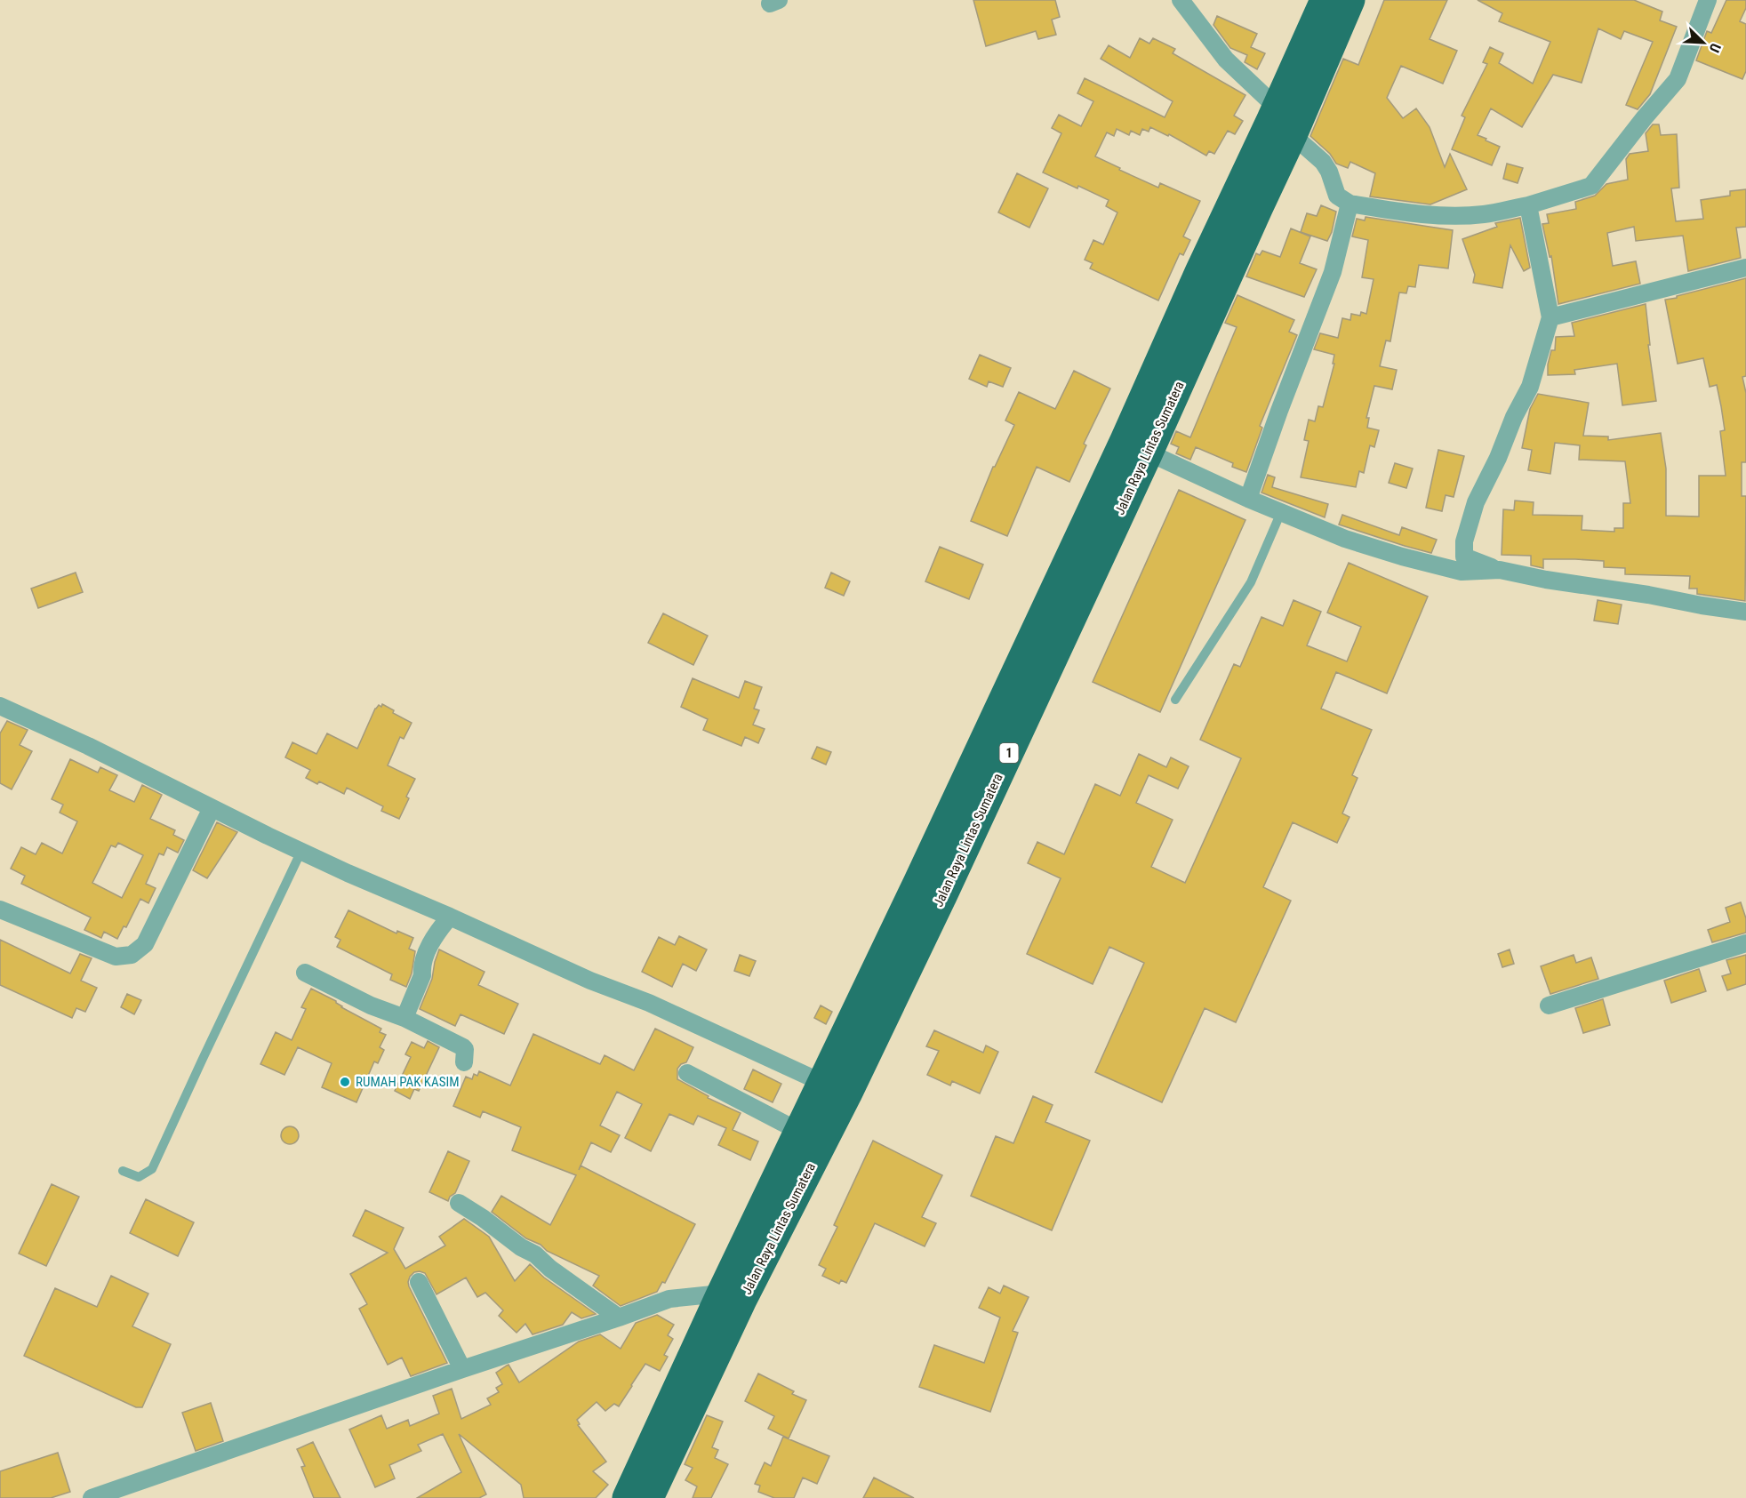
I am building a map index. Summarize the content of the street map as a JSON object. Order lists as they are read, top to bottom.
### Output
{
  "streets": {
    "highway": ["Jalan Raya Lintas Sumatera", "1"]
  },
  "places": ["RUMAH PAK KASIM"],
  "north": "bottom right"
}
